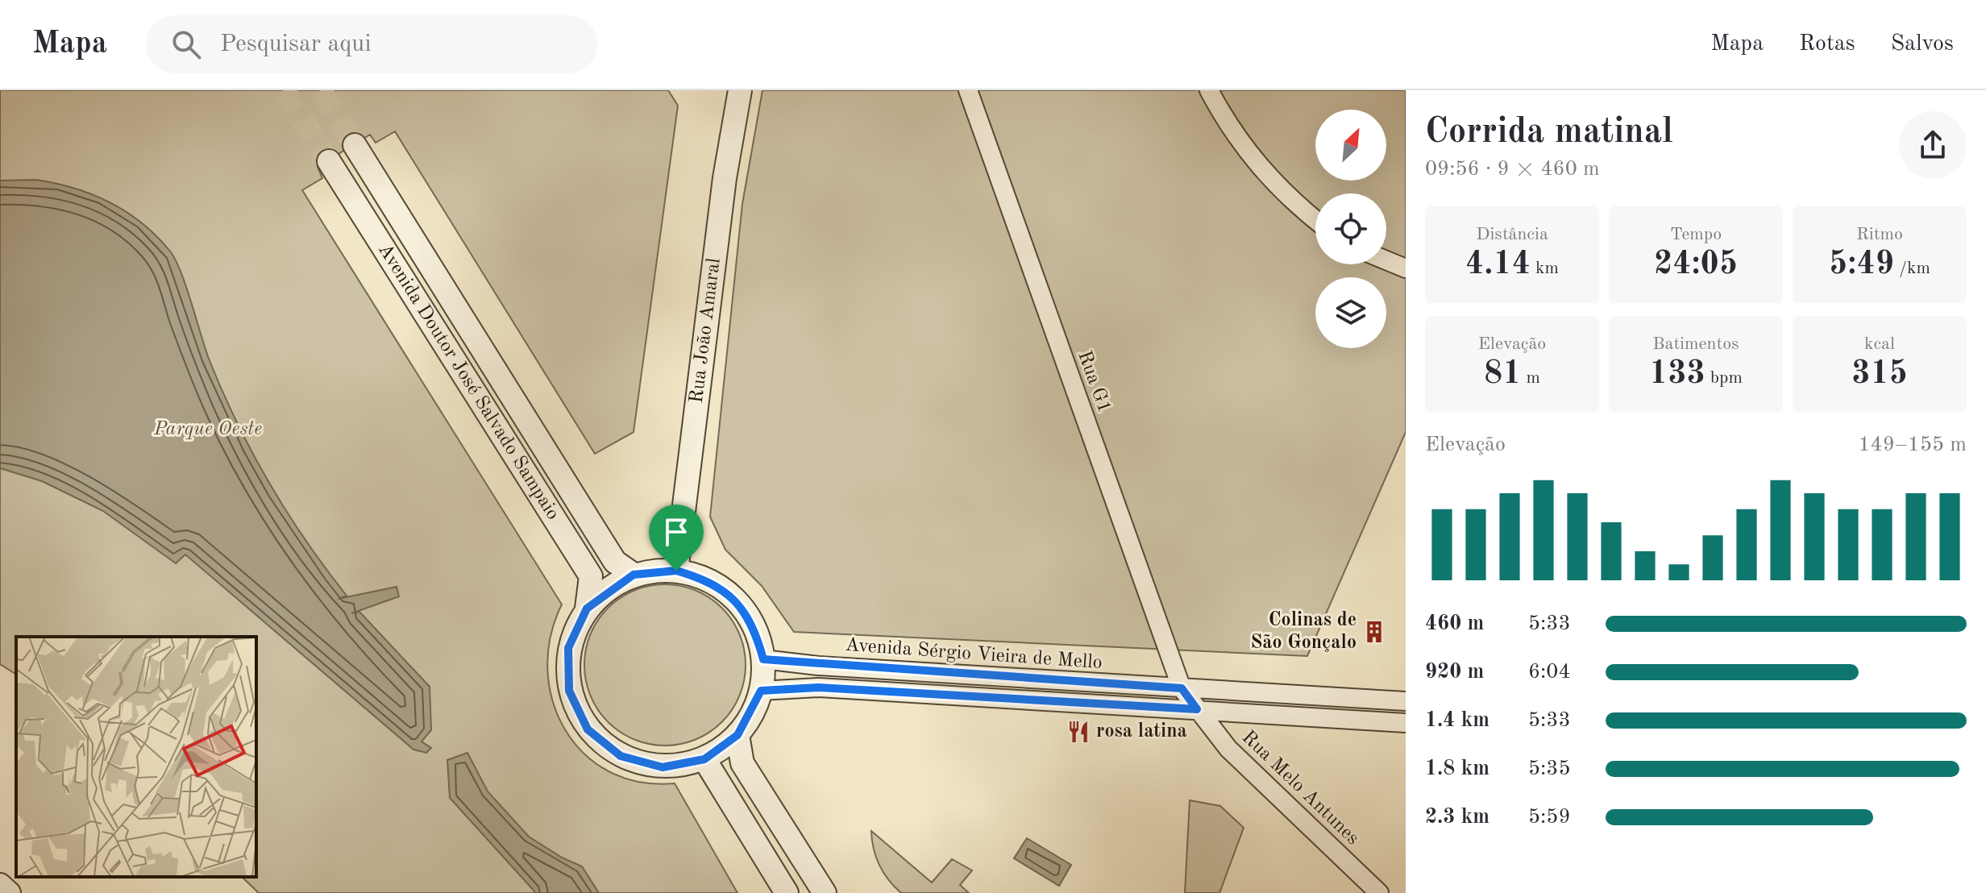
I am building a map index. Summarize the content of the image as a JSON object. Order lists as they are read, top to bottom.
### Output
{
  "streets": {
    "street": [
      "Rua João Amaral",
      "Avenida Doutor José Salvado Sampaio",
      "Rua G1",
      "Avenida Sérgio Vieira de Mello",
      "Rua Melo Antunes"
    ]
  },
  "crossings": [
    ["Rua João Amaral", "Avenida Doutor José Salvado Sampaio"],
    ["Rua João Amaral", "Avenida Sérgio Vieira de Mello"],
    ["Avenida Doutor José Salvado Sampaio", "Avenida Sérgio Vieira de Mello"],
    ["Rua G1", "Avenida Sérgio Vieira de Mello"],
    ["Avenida Sérgio Vieira de Mello", "Rua Melo Antunes"]
  ],
  "parks": ["Parque Oeste"],
  "places": {
    "building": ["Colinas de São Gonçalo"],
    "restaurant": ["rosa latina"]
  },
  "north": "top right",
  "page": {
    "header": "Mapa",
    "search": "Pesquisar aqui",
    "nav": ["Mapa", "Rotas", "Salvos"],
    "heading": ["Corrida matinal", "09:56 · 9 × 460 m"],
    "stats": [
      ["Distância", "4.14 km"],
      ["Tempo", "24:05"],
      ["Ritmo", "5:49 /km"],
      ["Elevação", "81 m"],
      ["Batimentos", "133 bpm"],
      ["kcal", "315"]
    ],
    "chart": ["Elevação", "149–155 m"],
    "list": [
      {
        "name": "460 m",
        "note": "5:33"
      },
      {
        "name": "920 m",
        "note": "6:04"
      },
      {
        "name": "1.4 km",
        "note": "5:33"
      },
      {
        "name": "1.8 km",
        "note": "5:35"
      },
      {
        "name": "2.3 km",
        "note": "5:59"
      }
    ]
  }
}
